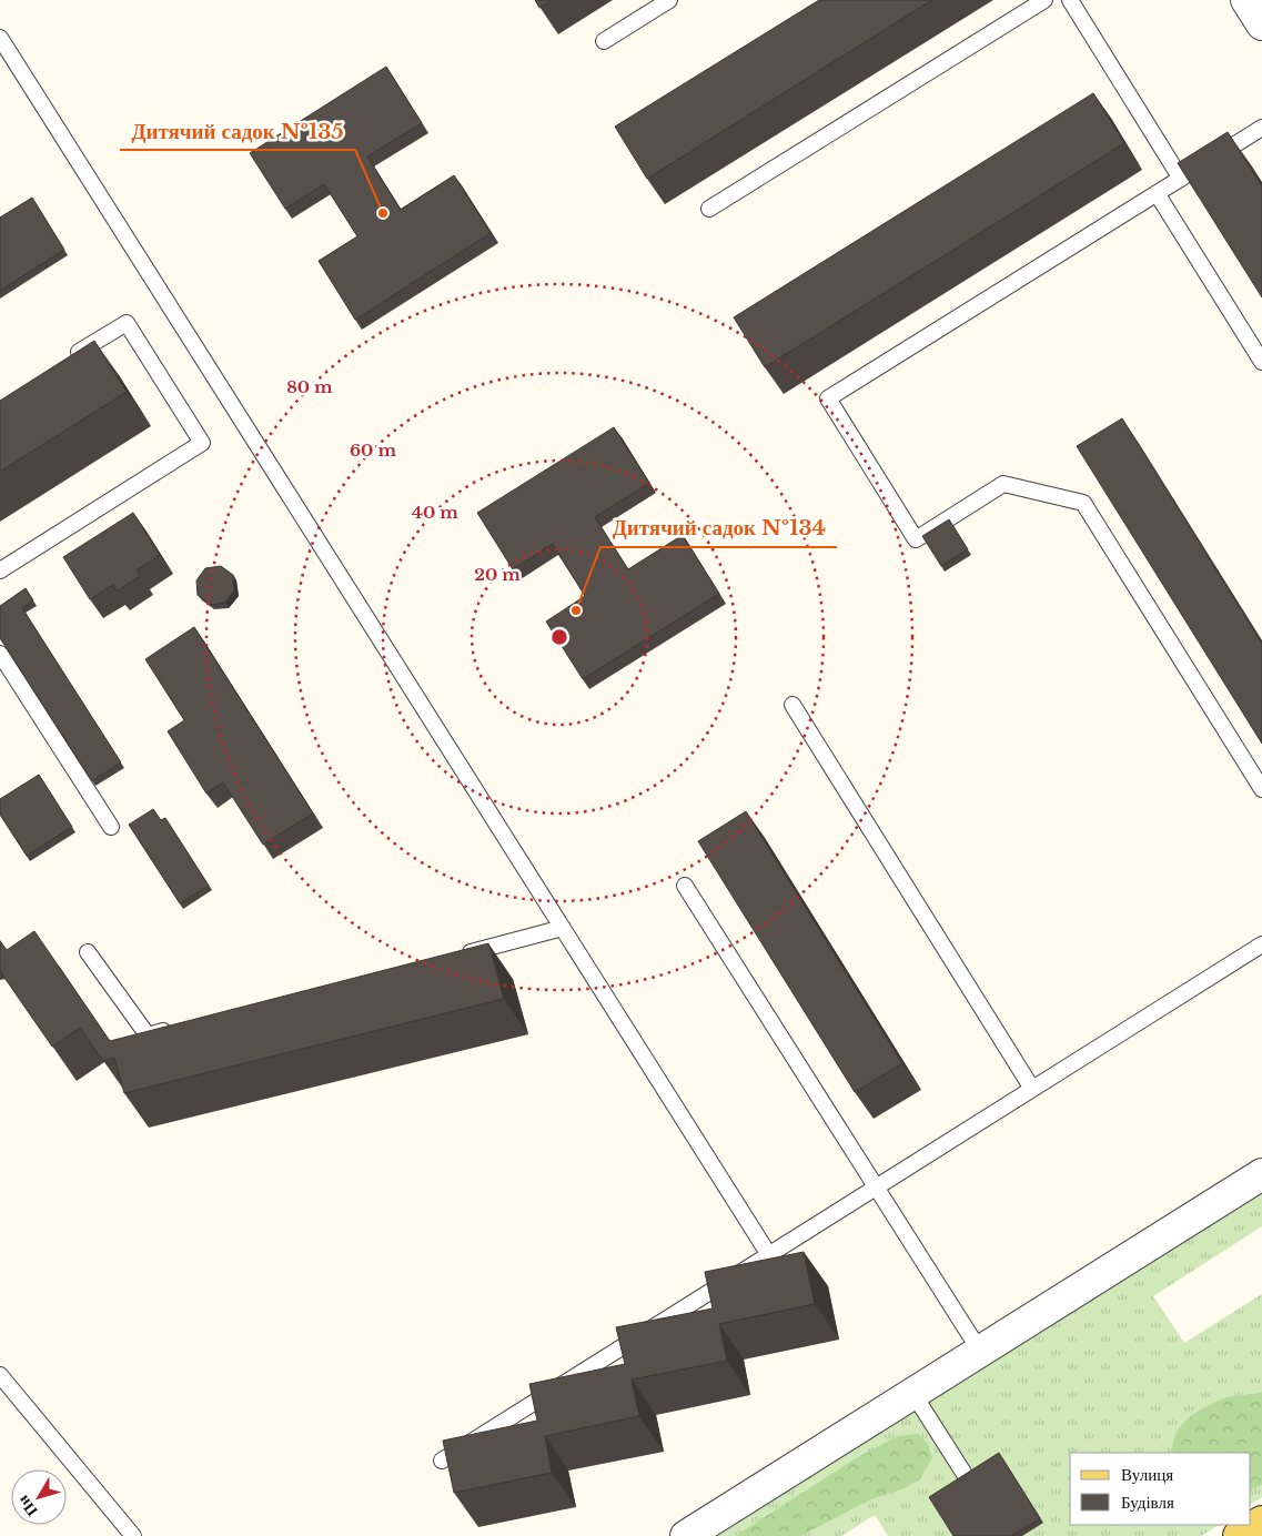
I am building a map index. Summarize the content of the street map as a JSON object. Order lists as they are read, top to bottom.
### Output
{
  "places": ["Дитячий садок №135", "Дитячий садок №134"],
  "legend": ["Вулиця", "Будівля"],
  "north": "bottom left",
  "rings": [
    "80 m",
    "60 m",
    "40 m",
    "20 m"
  ]
}
